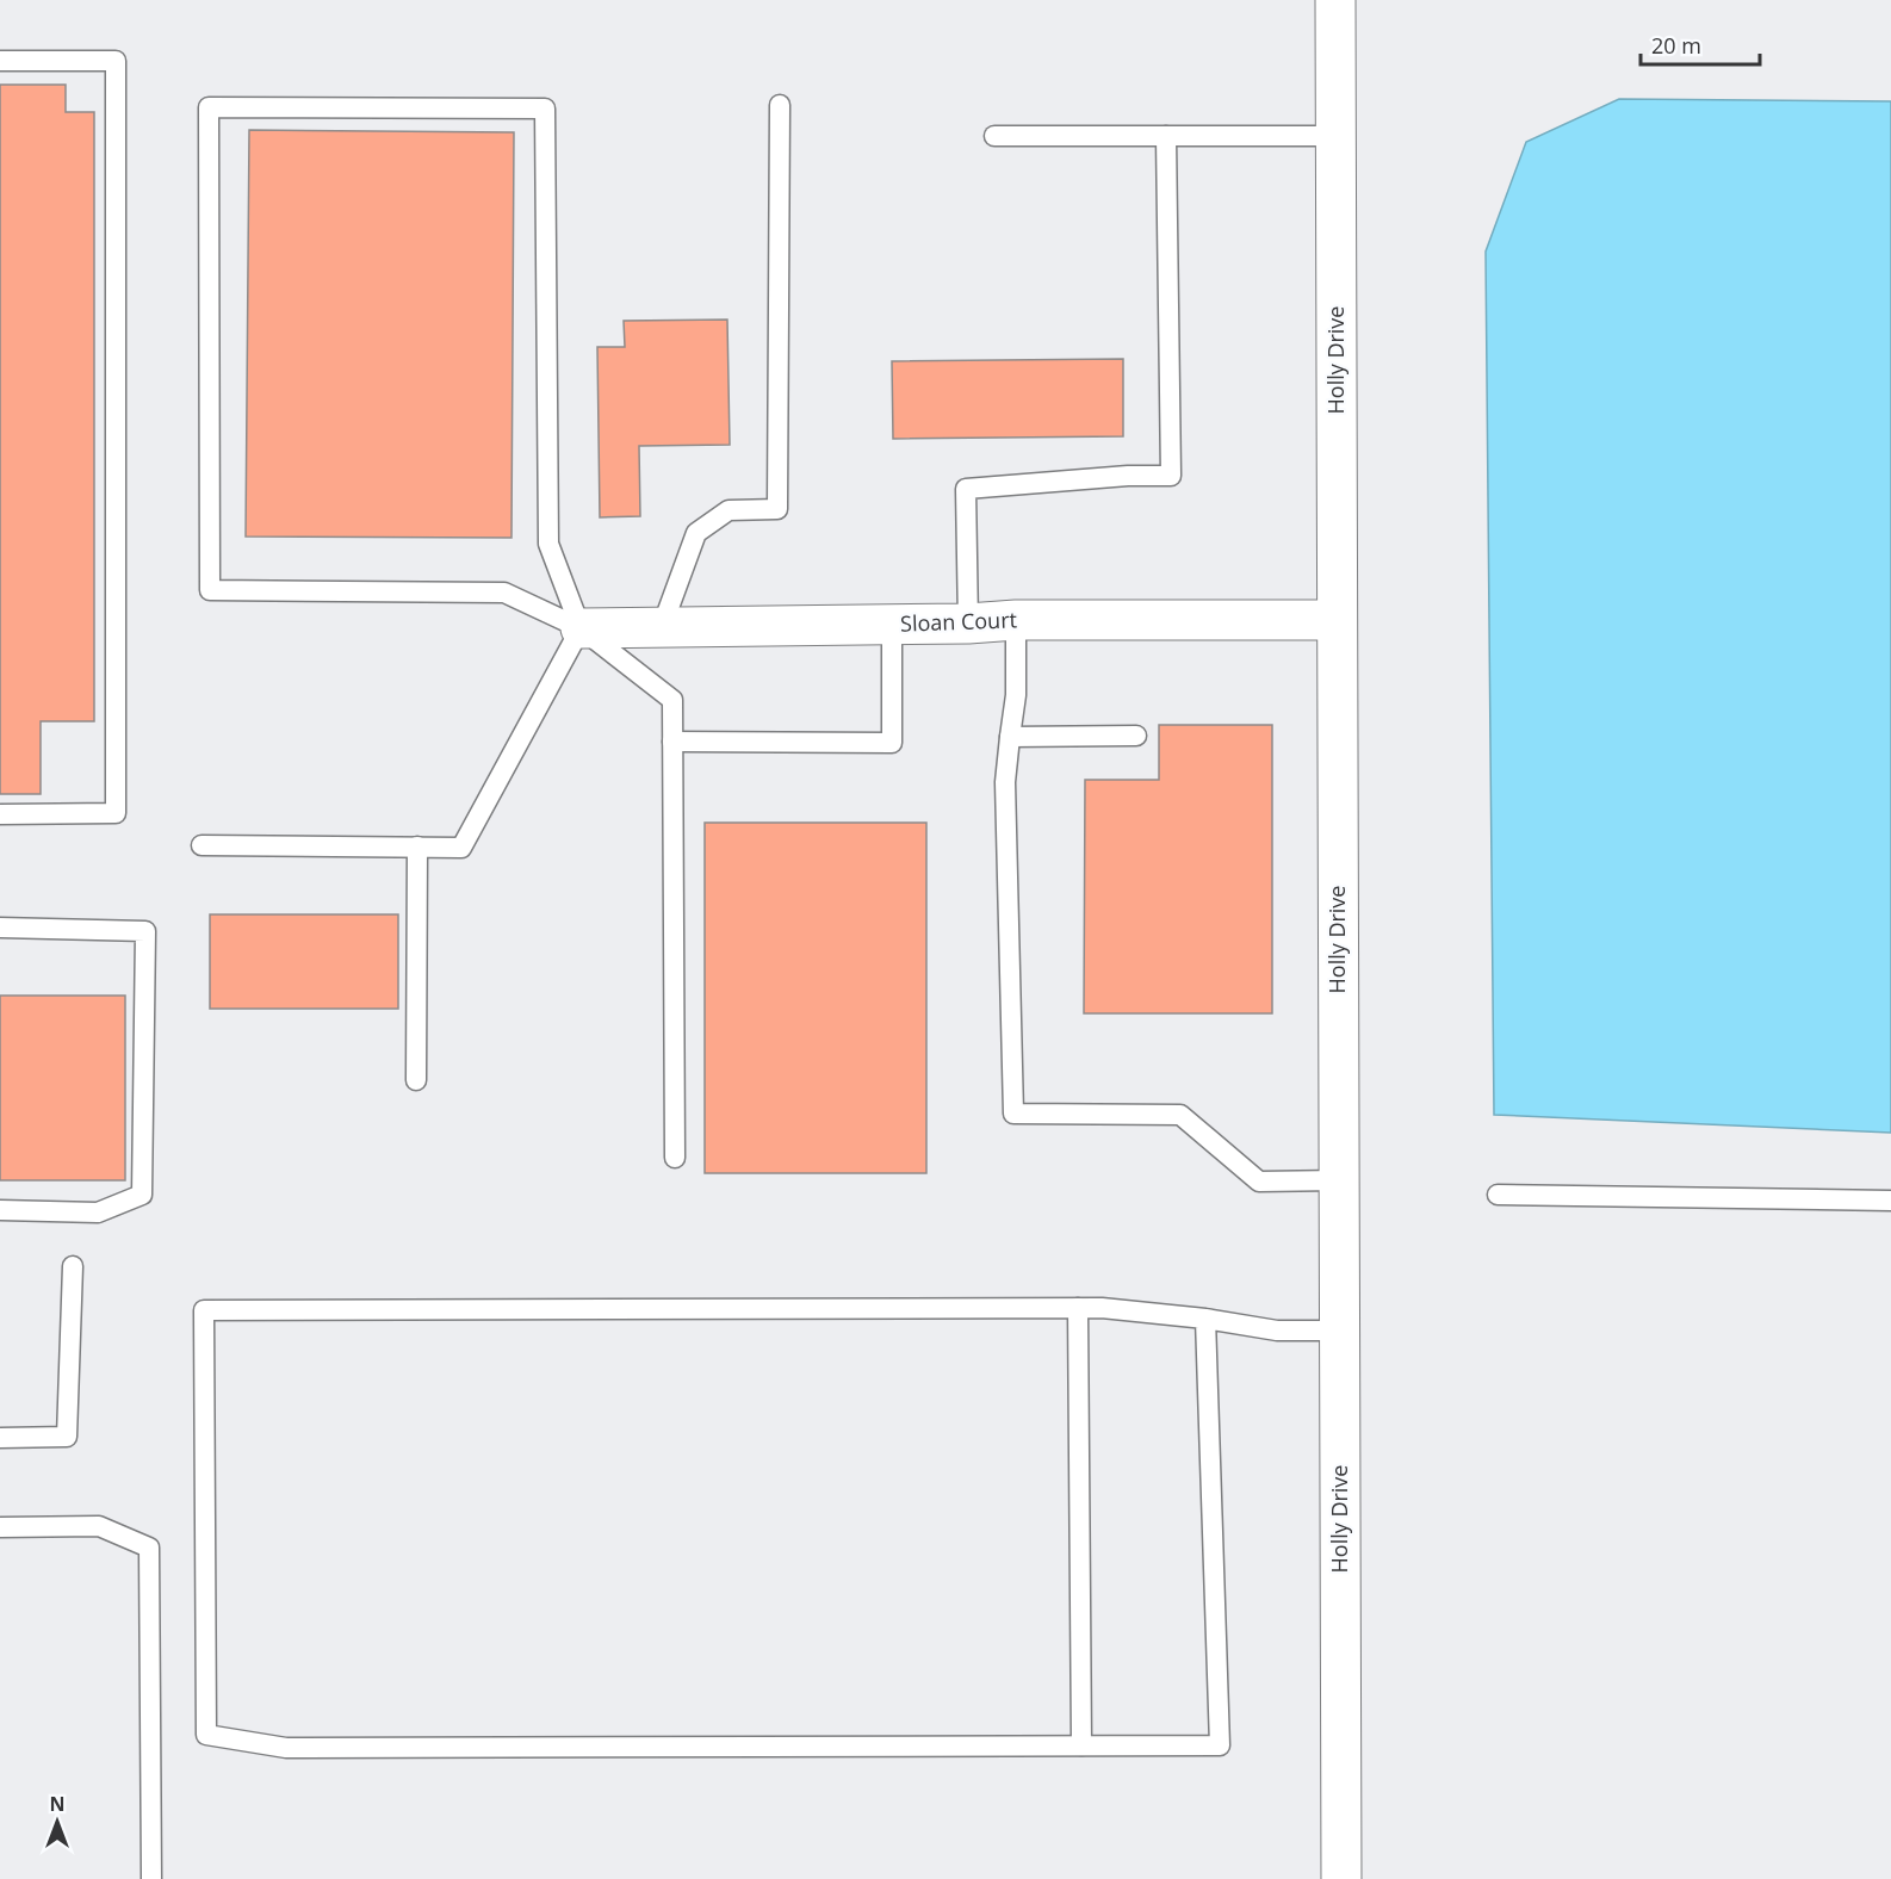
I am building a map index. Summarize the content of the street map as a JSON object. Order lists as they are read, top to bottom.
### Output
{
  "streets": {
    "street": ["Holly Drive", "Sloan Court"]
  },
  "crossings": [
    ["Holly Drive", "Sloan Court"]
  ],
  "scale_bar": "20 m",
  "north": "top"
}
